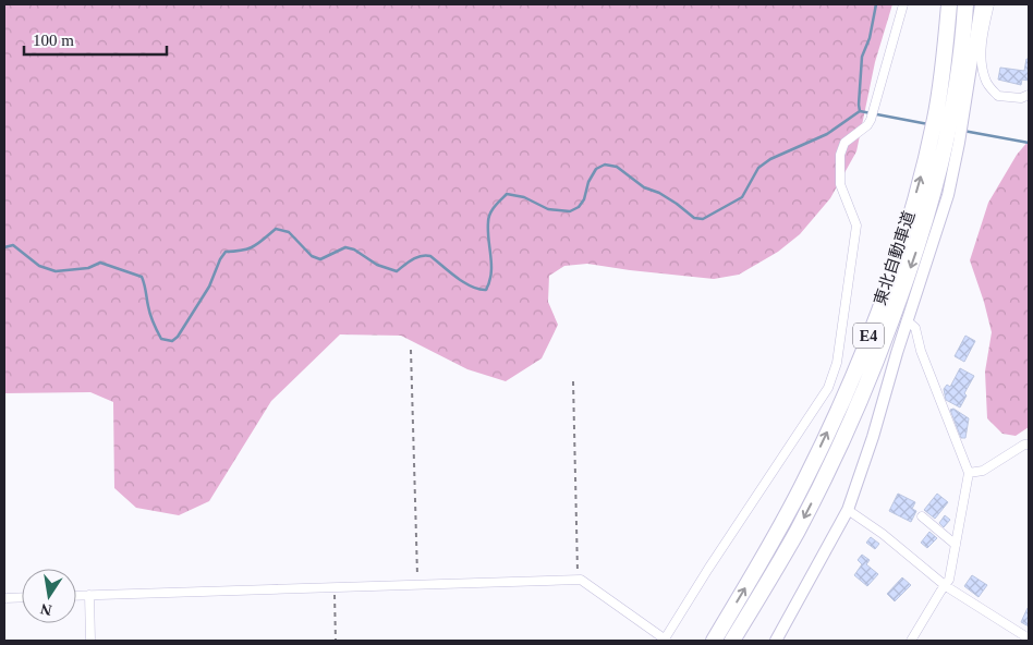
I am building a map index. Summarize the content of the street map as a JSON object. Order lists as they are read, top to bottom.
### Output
{
  "streets": {
    "highway": ["東北自動車道", "E4"]
  },
  "scale_bar": "100 m",
  "north": "bottom"
}
